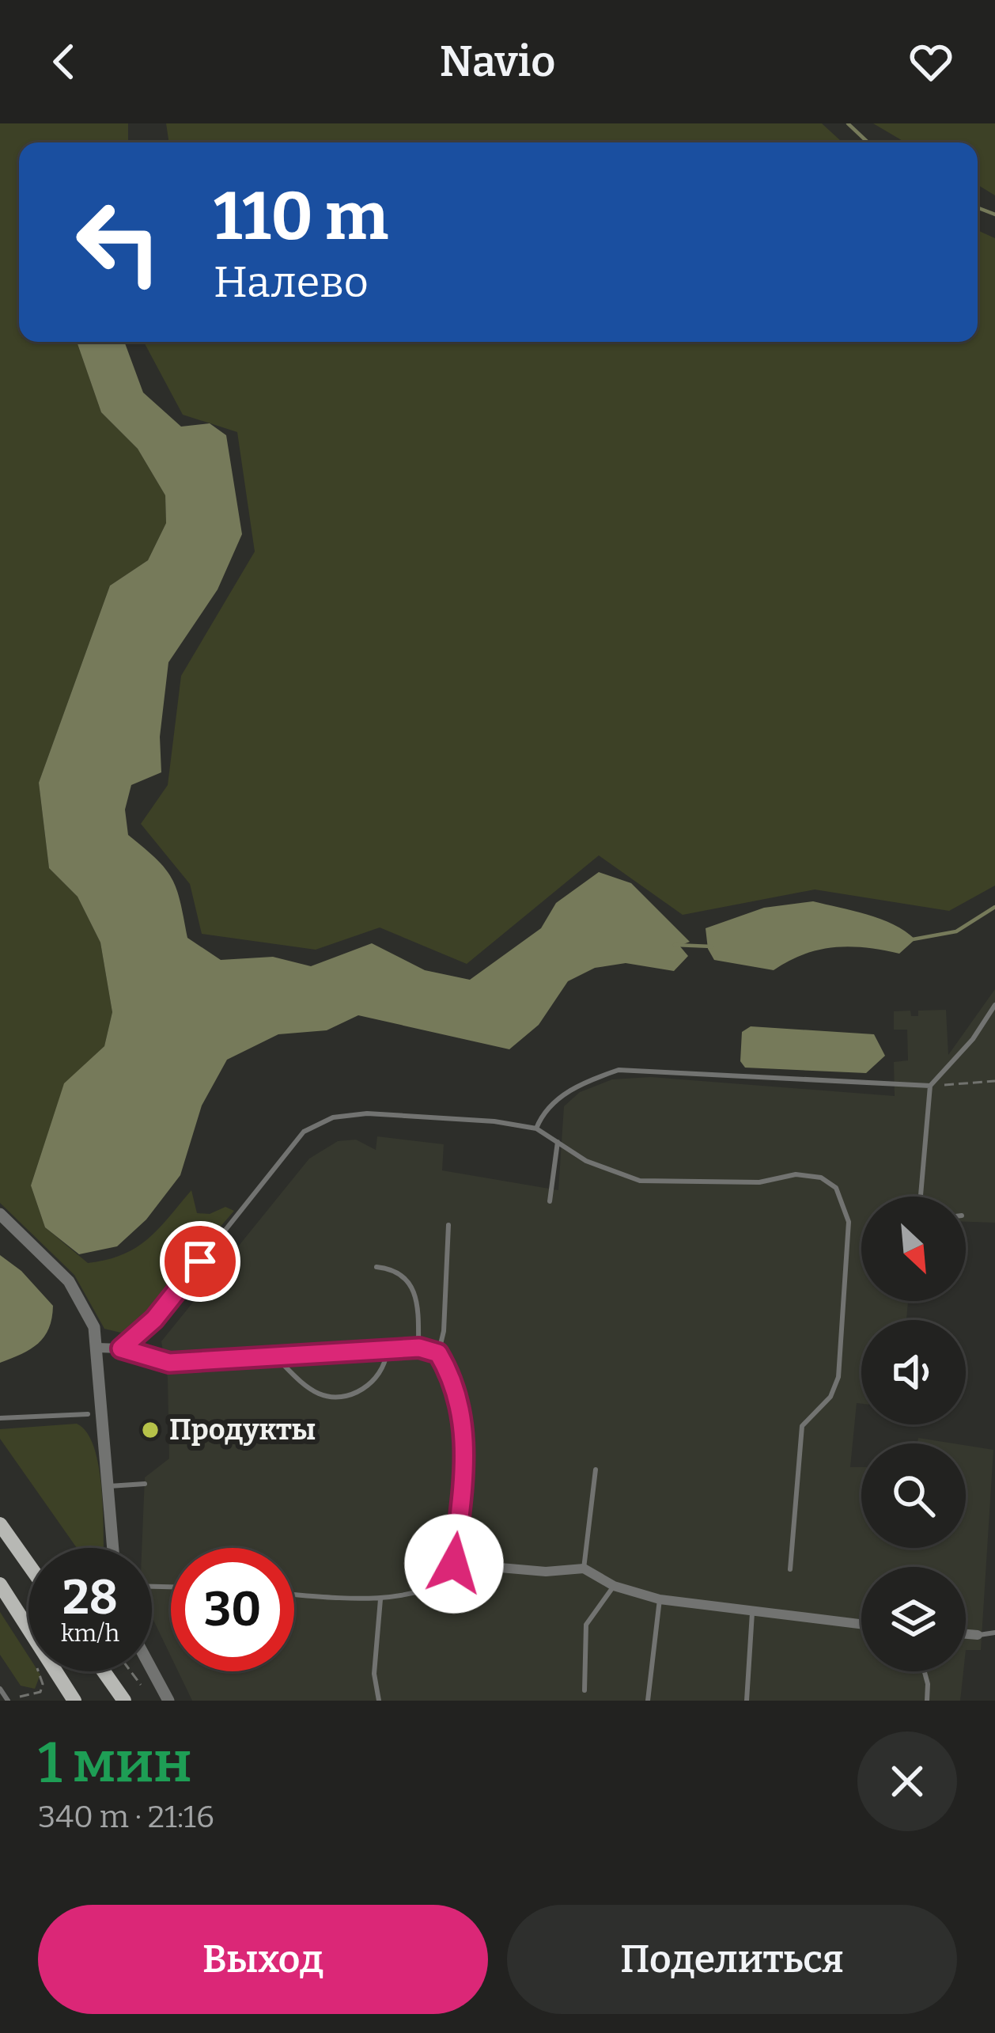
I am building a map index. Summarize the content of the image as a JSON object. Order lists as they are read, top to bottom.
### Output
{
  "places": ["Продукты"],
  "north": "bottom right",
  "page": {
    "header": "Navio",
    "turn": ["110 m", "Налево"],
    "speed": "28 km/h",
    "limit": "30",
    "heading": ["1 мин", "340 m · 21:16"],
    "buttons": ["Выход", "Поделиться"]
  }
}
